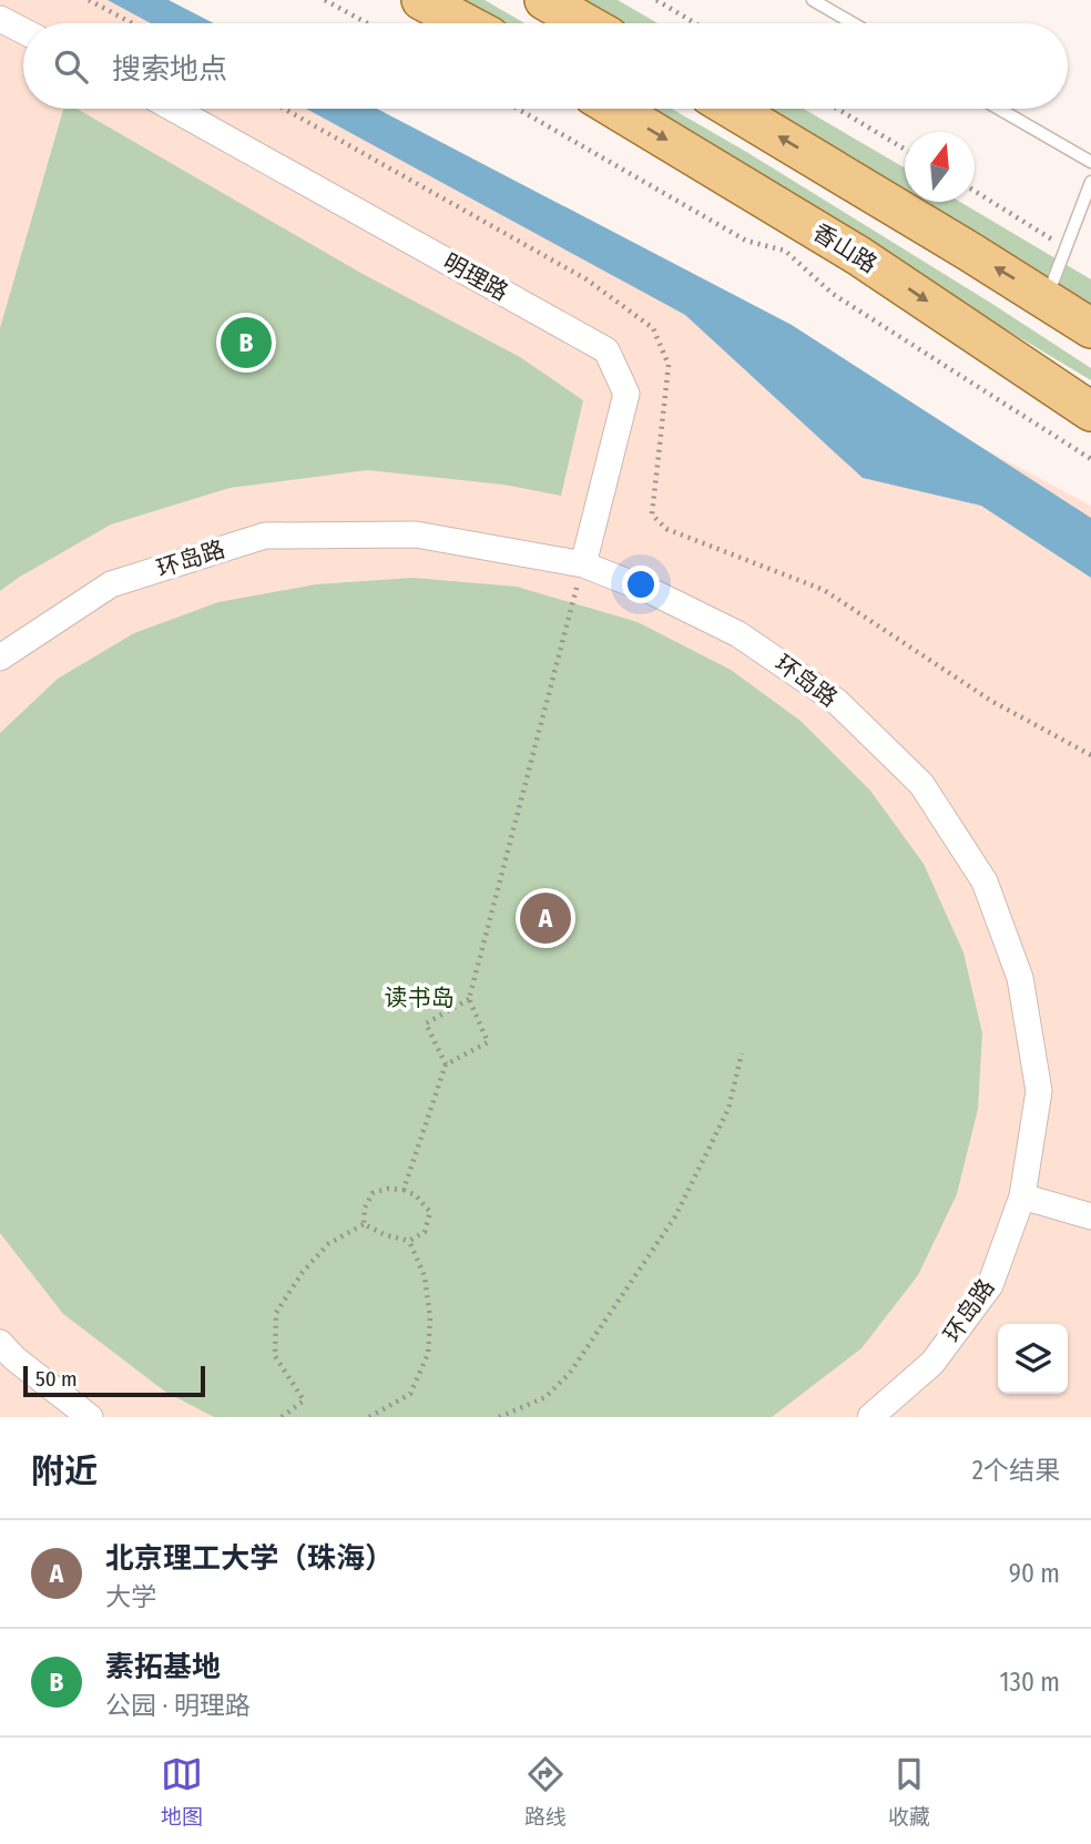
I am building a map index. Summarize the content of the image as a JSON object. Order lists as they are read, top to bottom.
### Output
{
  "streets": {
    "main road": ["香山路"],
    "street": ["明理路", "环岛路"]
  },
  "crossings": [
    ["明理路", "环岛路"]
  ],
  "parks": ["读书岛"],
  "scale_bar": "50 m",
  "north": "top",
  "page": {
    "search": "搜索地点",
    "pins": ["B", "A"],
    "scale": "50 m",
    "heading": ["附近", "2个结果"],
    "list": [
      {
        "mark": "A",
        "name": "北京理工大学（珠海）",
        "note": "大学",
        "value": "90 m"
      },
      {
        "mark": "B",
        "name": "素拓基地",
        "note": "公园 · 明理路",
        "value": "130 m"
      }
    ],
    "nav": ["地图", "路线", "收藏"]
  }
}
